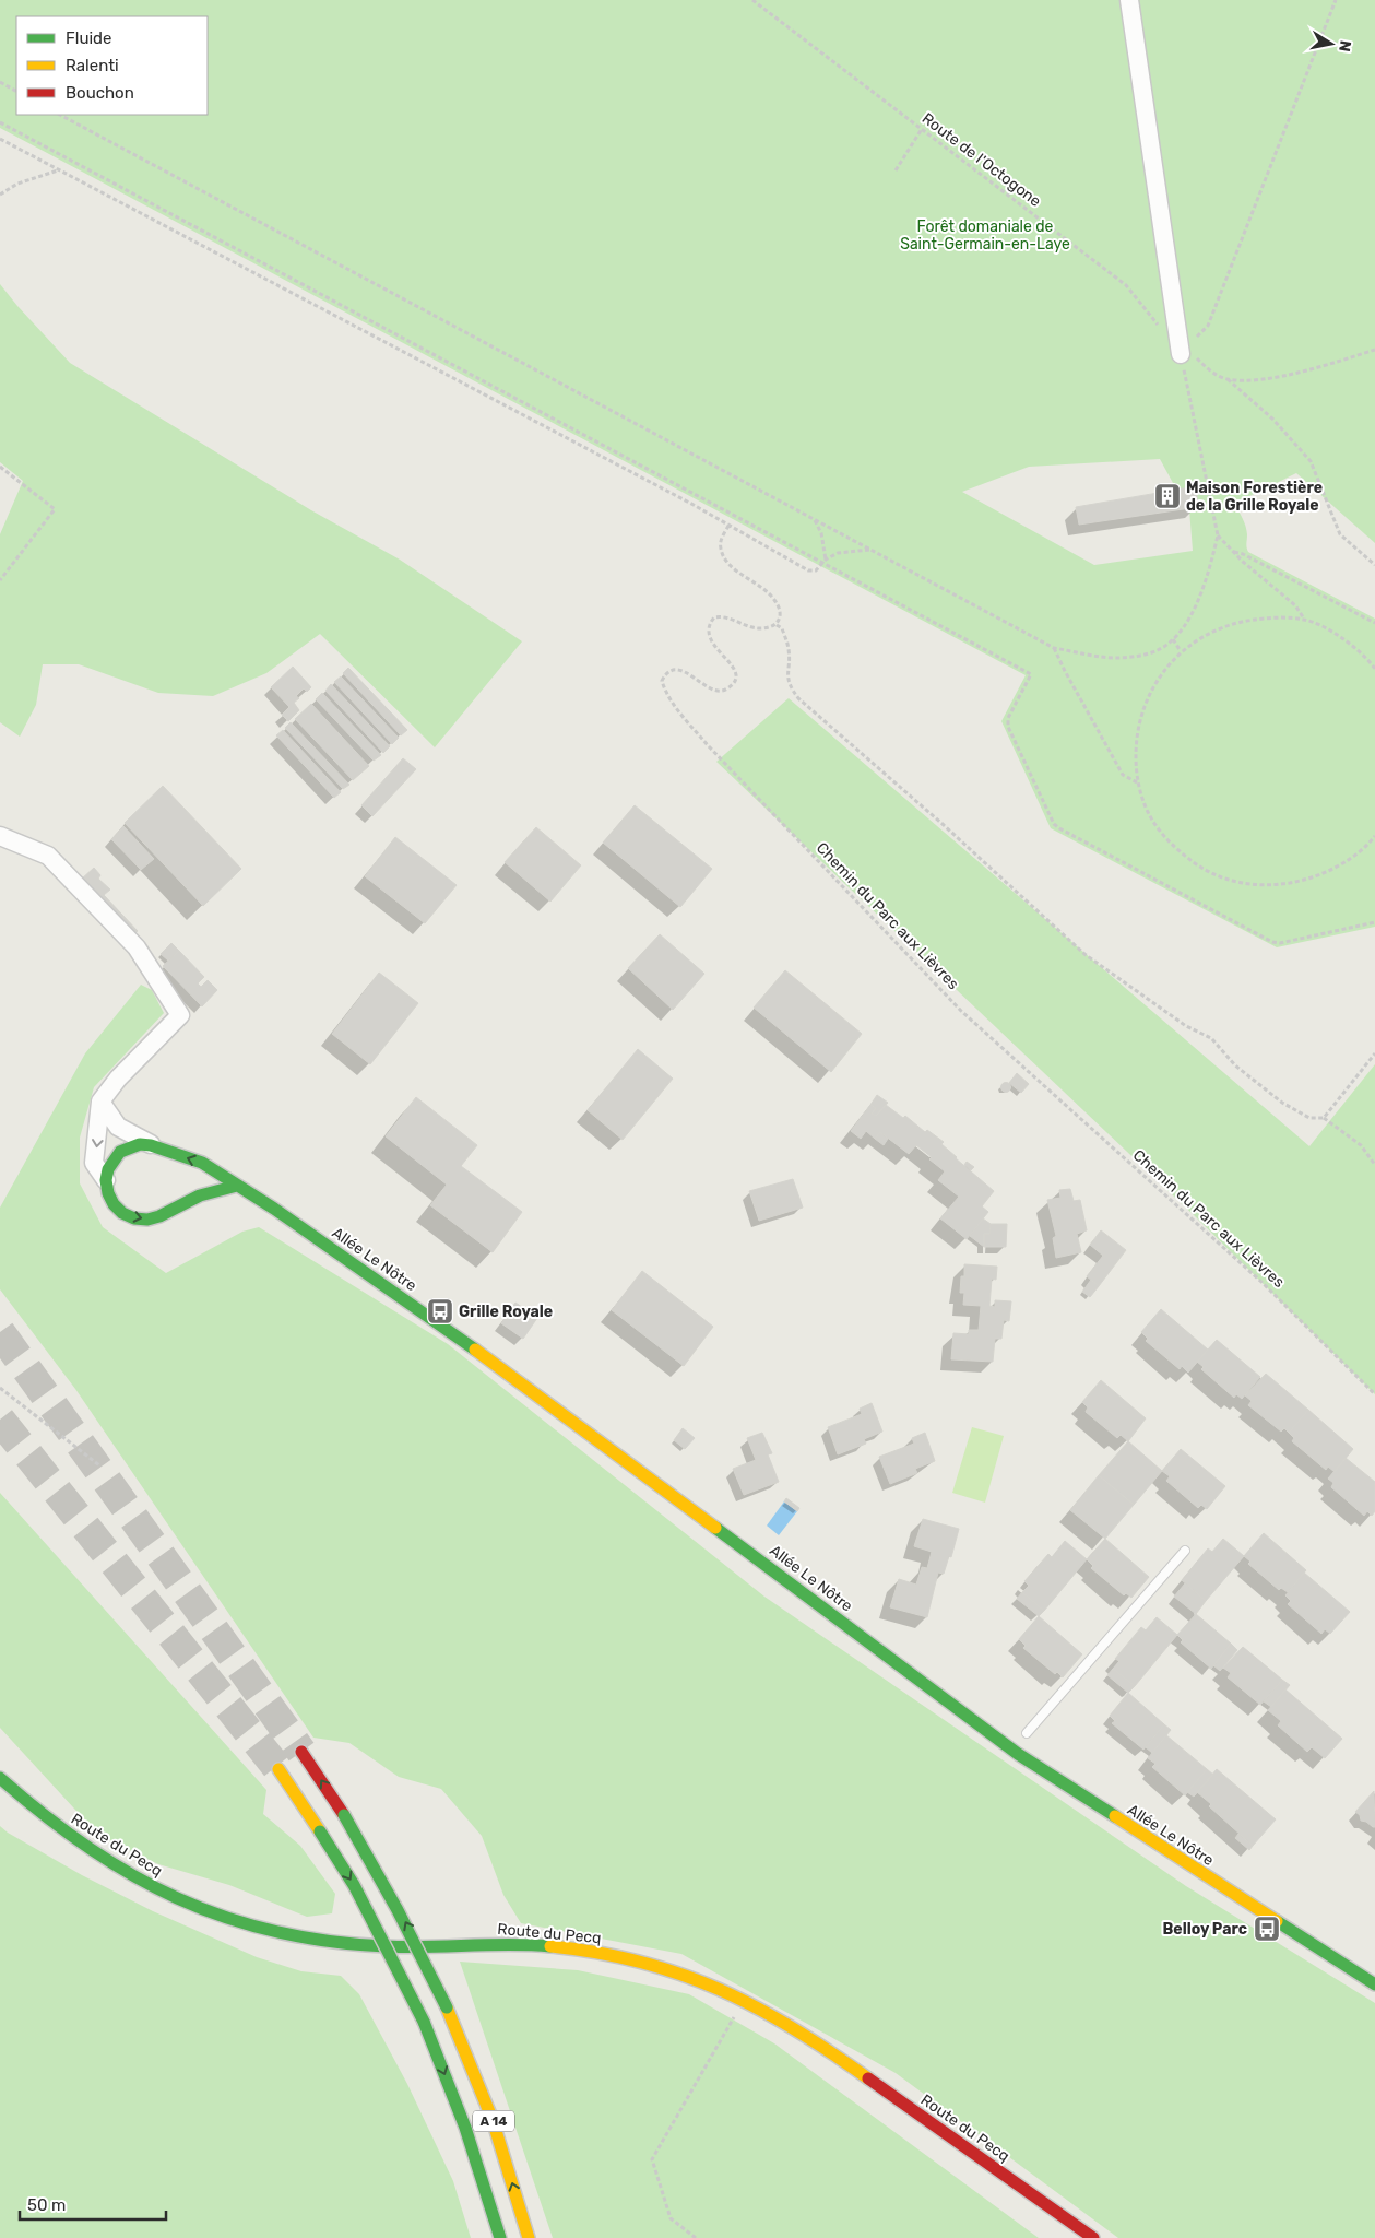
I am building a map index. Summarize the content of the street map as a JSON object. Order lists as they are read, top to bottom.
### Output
{
  "streets": {
    "main road": ["Allée Le Nôtre", "Route du Pecq", "A 14"],
    "path": ["Route de l'Octogone", "Chemin du Parc aux Lièvres"]
  },
  "parks": ["Forêt domaniale de Saint-Germain-en-Laye"],
  "places": {
    "building": ["Maison Forestière de la Grille Royale"],
    "bus stop": ["Grille Royale", "Belloy Parc"]
  },
  "legend": ["Fluide", "Ralenti", "Bouchon"],
  "scale_bar": "50 m",
  "north": "right"
}
